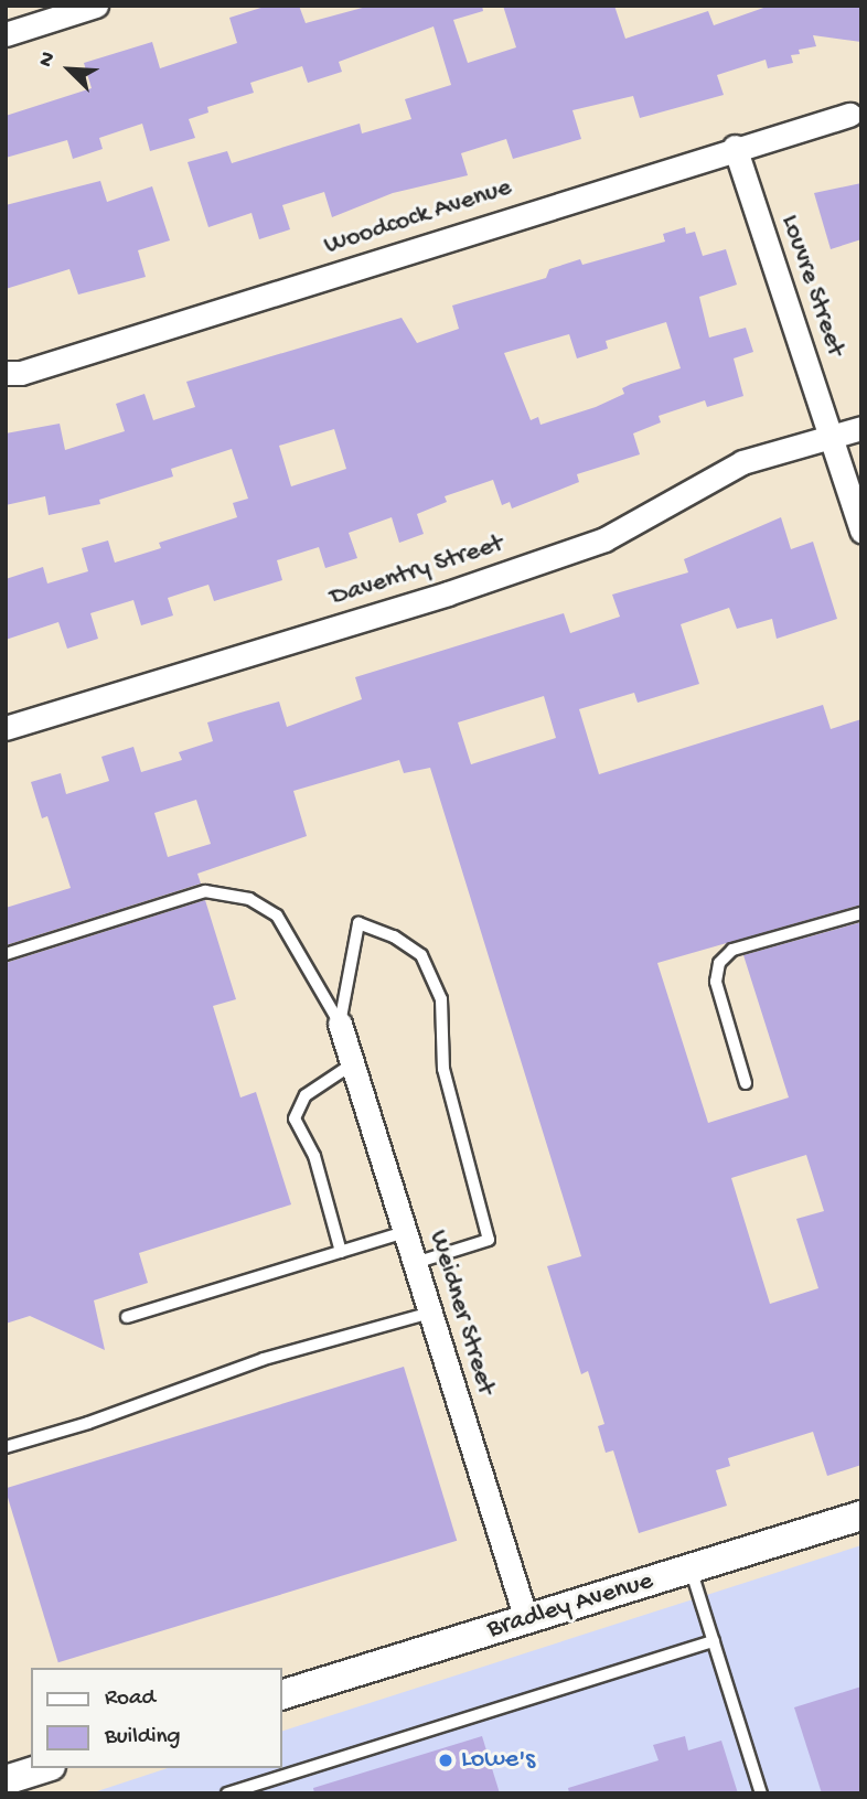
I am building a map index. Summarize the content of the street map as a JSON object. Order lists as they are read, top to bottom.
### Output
{
  "streets": {
    "street": [
      "Woodcock Avenue",
      "Louvre Street",
      "Daventry Street",
      "Weidner Street",
      "Bradley Avenue"
    ]
  },
  "crossings": [
    ["Woodcock Avenue", "Louvre Street"],
    ["Louvre Street", "Daventry Street"],
    ["Weidner Street", "Bradley Avenue"]
  ],
  "places": ["Lowe's"],
  "legend": ["Road", "Building"],
  "north": "top left"
}
